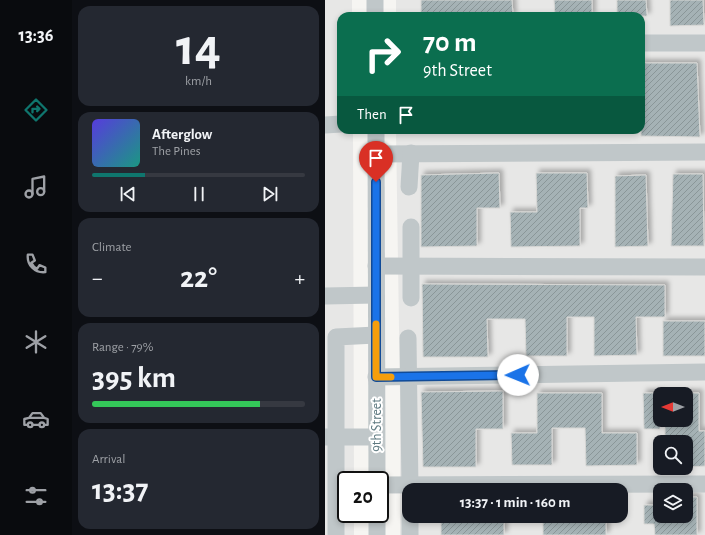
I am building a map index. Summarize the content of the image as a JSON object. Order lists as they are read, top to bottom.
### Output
{
  "streets": {
    "street": ["9th Street"]
  },
  "north": "left",
  "page": {
    "tabs": "13:36",
    "tile": [
      ["14", "km/h"],
      "Climate",
      ["Range · 79%", "395 km"],
      ["Arrival", "13:37"]
    ],
    "turn": ["70 m", "9th Street"],
    "then": "Then",
    "song": ["Afterglow", "The Pines"],
    "heat": ["−", "22°", "+"],
    "limit": "20",
    "trip": "13:37 · 1 min · 160 m"
  }
}
